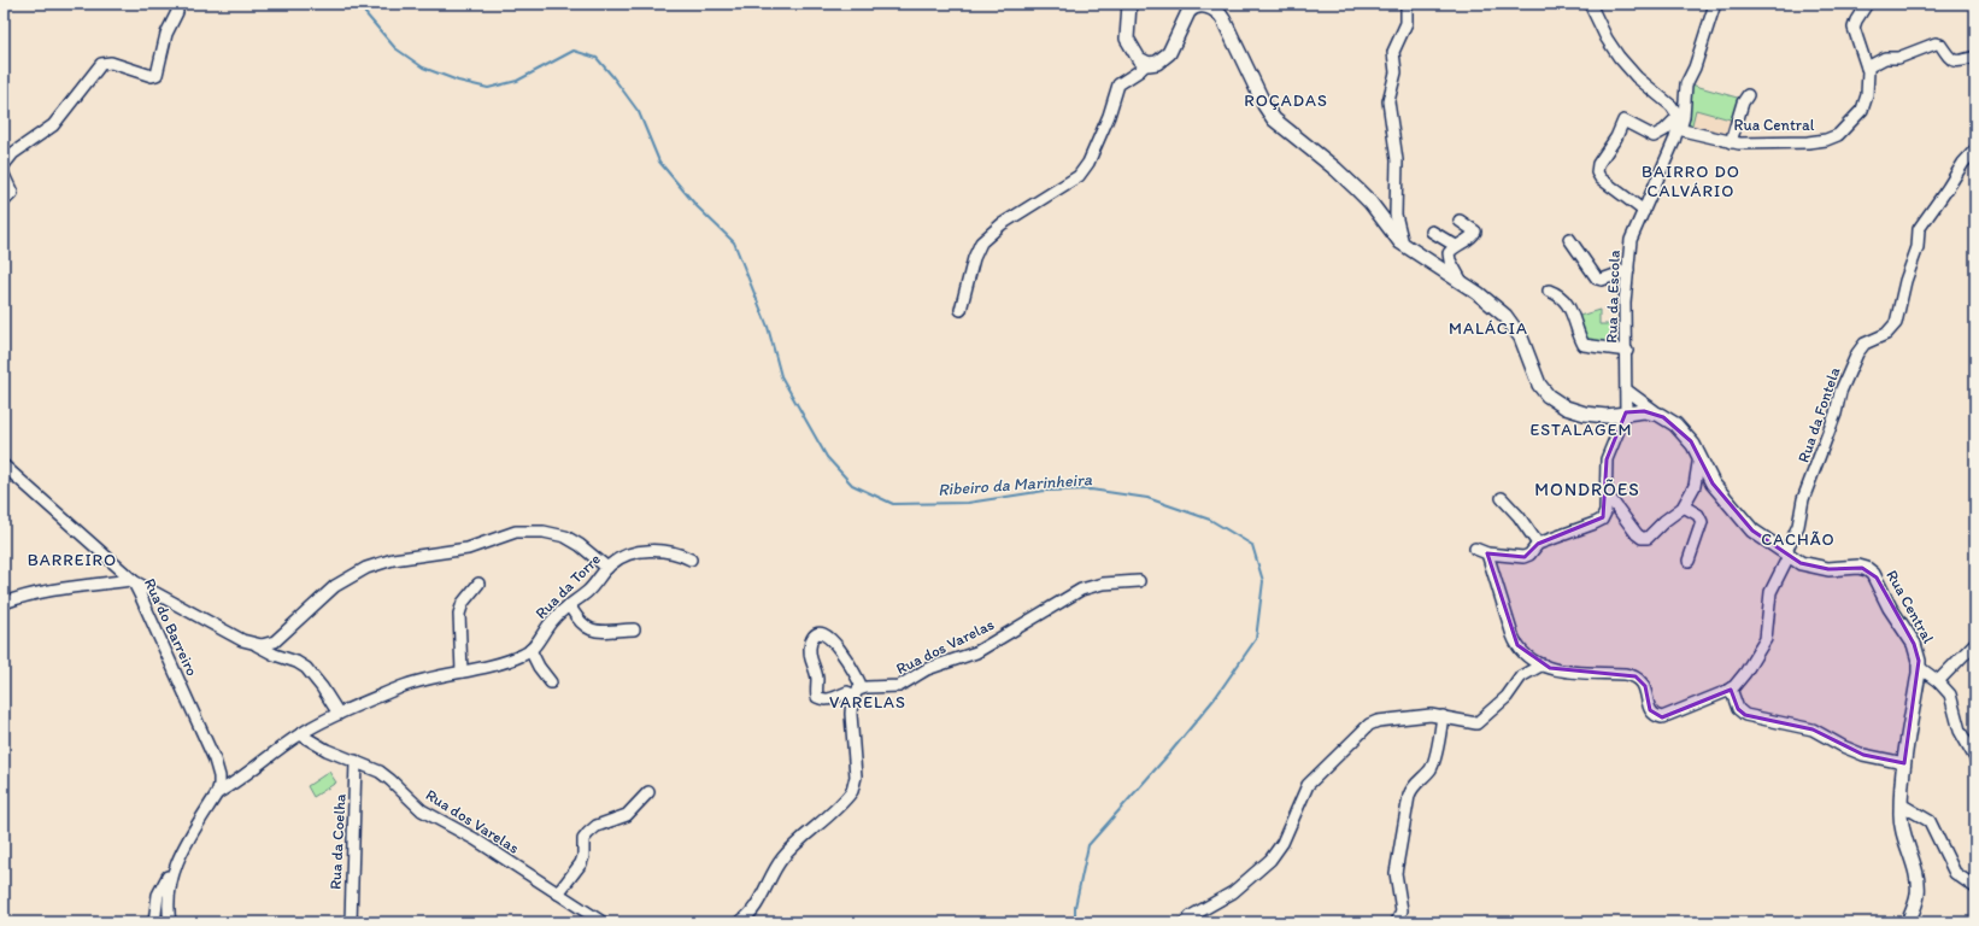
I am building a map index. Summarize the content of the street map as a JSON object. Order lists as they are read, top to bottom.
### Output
{
  "streets": {
    "main road": ["Rua Central"],
    "street": [
      "Rua da Escola",
      "Rua da Fontela",
      "Rua da Torre",
      "Rua do Barreiro",
      "Rua dos Varelas",
      "Rua da Coelha"
    ]
  },
  "crossings": [
    ["Rua Central", "Rua da Escola"],
    ["Rua Central", "Rua da Fontela"],
    ["Rua dos Varelas", "Rua da Coelha"]
  ],
  "districts": [
    "ROÇADAS",
    "BAIRRO DO CALVÁRIO",
    "MALÁCIA",
    "ESTALAGEM",
    "MONDRÕES",
    "CACHÃO",
    "BARREIRO",
    "VARELAS"
  ],
  "water": ["Ribeiro da Marinheira"]
}
